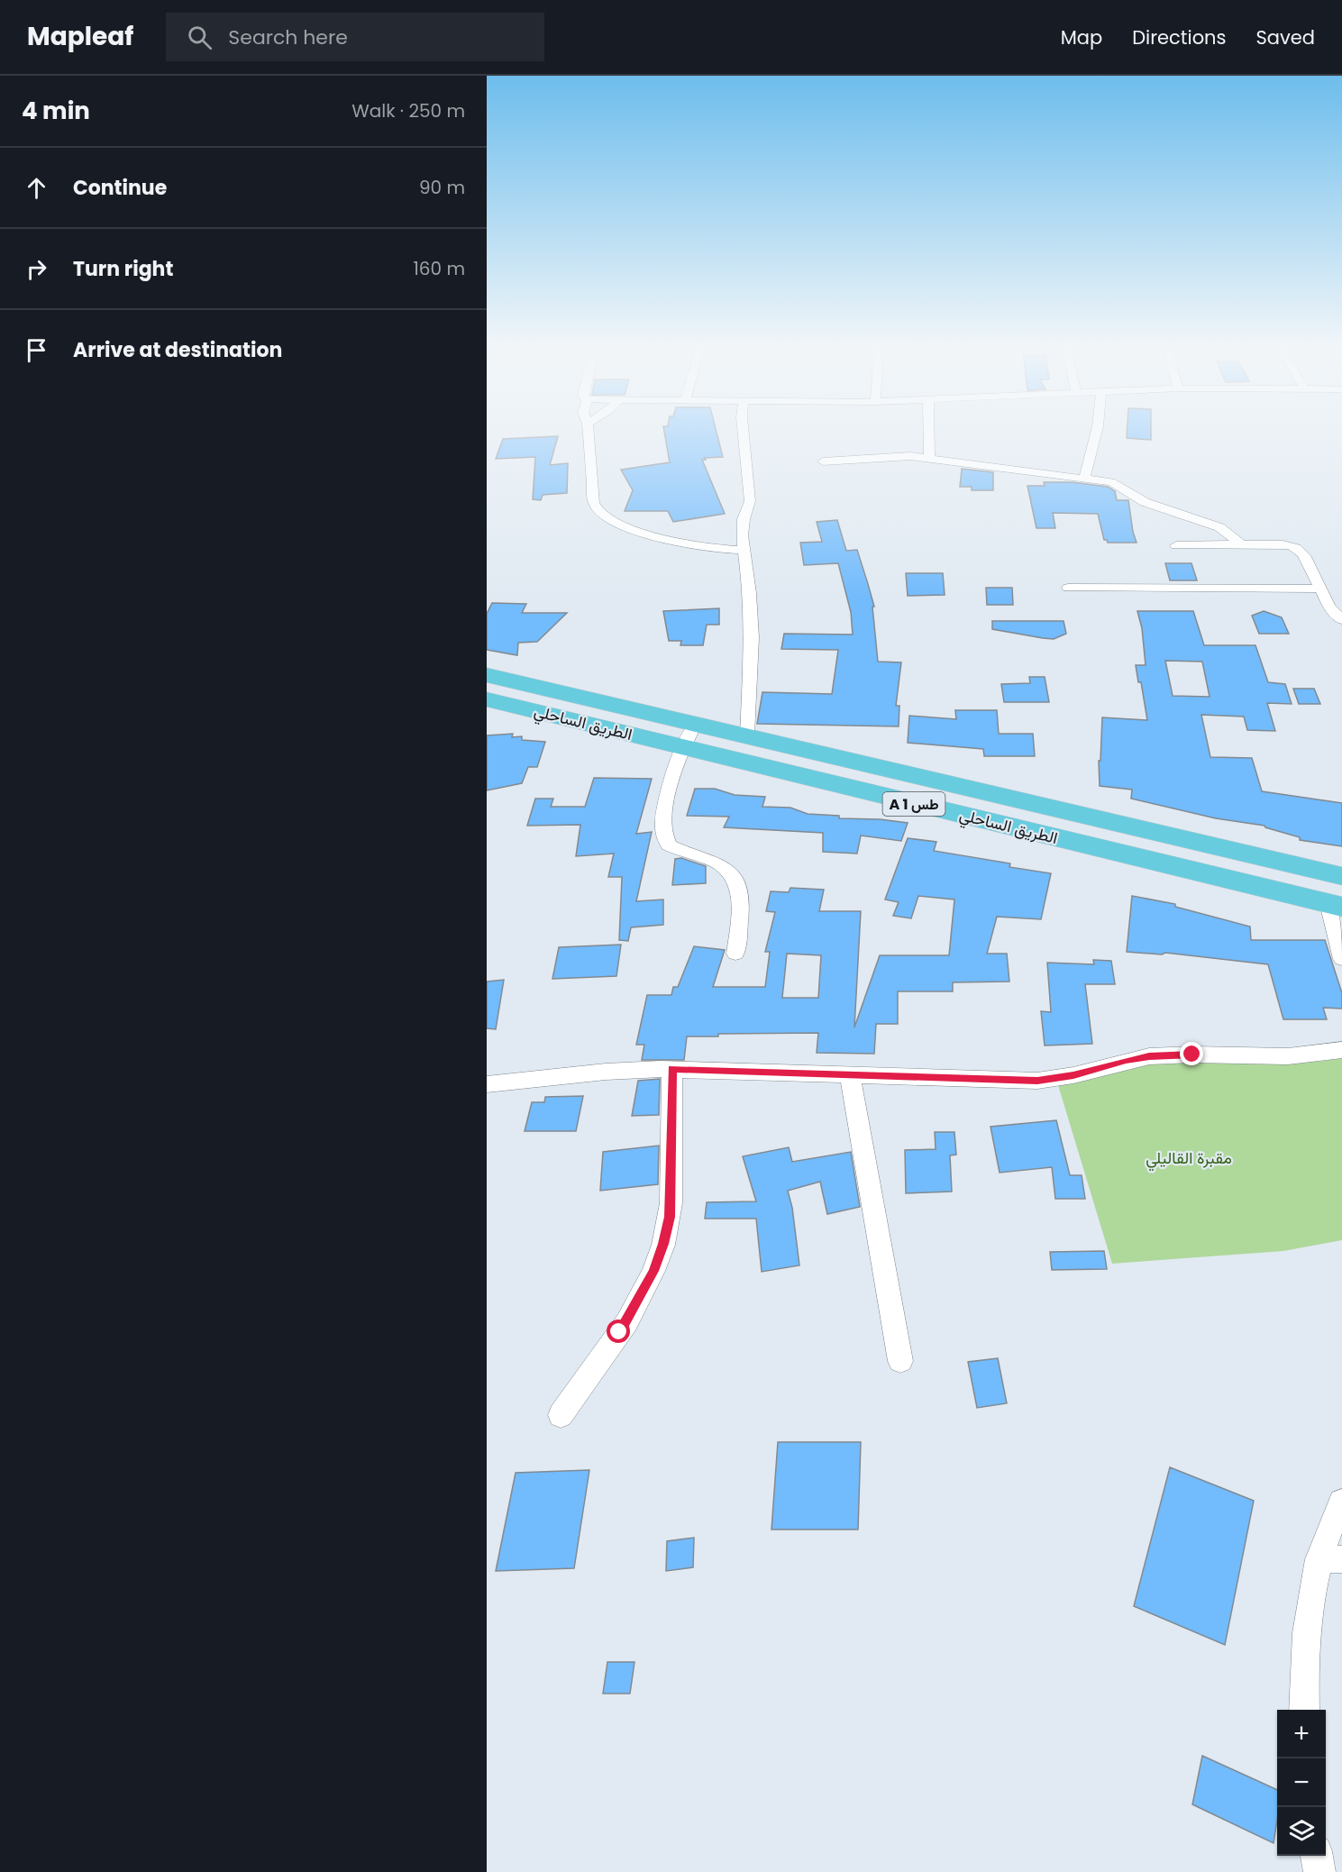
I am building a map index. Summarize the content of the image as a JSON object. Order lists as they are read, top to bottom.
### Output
{
  "streets": {
    "highway": ["الطريق الساحلي", "A 1 طس"]
  },
  "parks": ["مقبرة القاليلي"],
  "page": {
    "header": "Mapleaf",
    "search": "Search here",
    "nav": ["Map", "Directions", "Saved"],
    "heading": ["4 min", "Walk · 250 m"],
    "list": [
      ["Continue", "90 m"],
      ["Turn right", "160 m"],
      "Arrive at destination"
    ],
    "map_buttons": ["+", "−"]
  }
}
